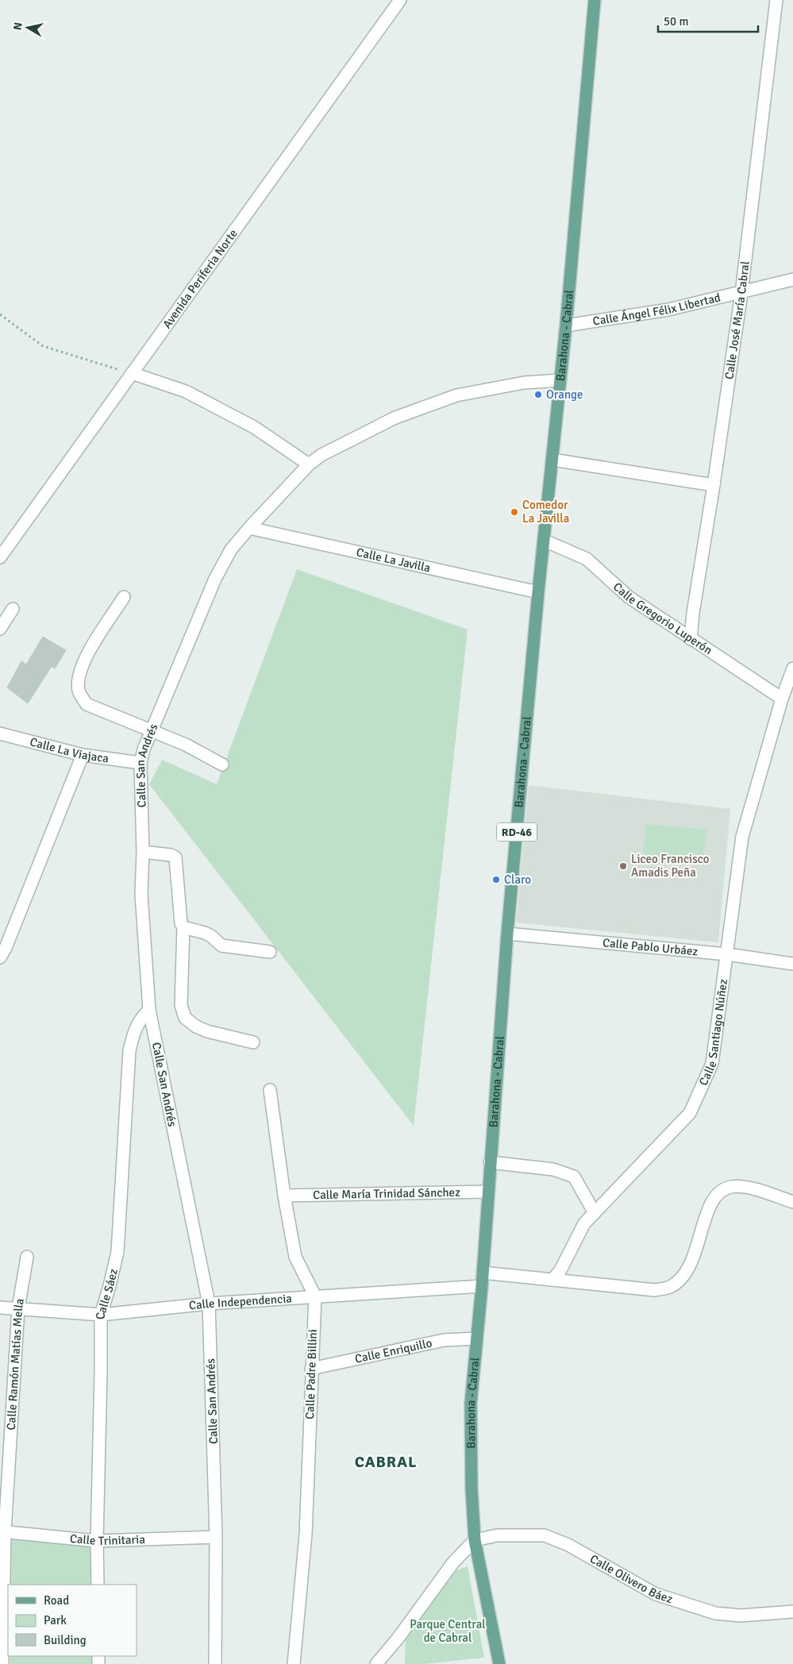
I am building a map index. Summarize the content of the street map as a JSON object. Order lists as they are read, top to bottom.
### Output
{
  "streets": {
    "main road": ["Barahona - Cabral", "RD-46"],
    "street": [
      "Avenida Periferia Norte",
      "Calle Ángel Félix Libertad",
      "Calle José María Cabral",
      "Calle La Javilla",
      "Calle Gregorio Luperón",
      "Calle La Viajaca",
      "Calle San Andrés",
      "Calle Pablo Urbáez",
      "Calle Santiago Núñez",
      "Calle María Trinidad Sánchez",
      "Calle Sáez",
      "Calle Independencia",
      "Calle Enriquillo",
      "Calle Ramón Matías Mella",
      "Calle Padre Billini",
      "Calle Trinitaria",
      "Calle Olivero Báez"
    ]
  },
  "crossings": [
    ["Calle Ángel Félix Libertad", "Calle José María Cabral"],
    ["Calle Ángel Félix Libertad", "Barahona - Cabral"],
    ["Calle José María Cabral", "Calle Gregorio Luperón"],
    ["Barahona - Cabral", "Calle La Javilla"],
    ["Barahona - Cabral", "Calle Gregorio Luperón"],
    ["Barahona - Cabral", "Calle San Andrés"],
    ["Barahona - Cabral", "Calle Pablo Urbáez"],
    ["Barahona - Cabral", "Calle María Trinidad Sánchez"],
    ["Barahona - Cabral", "Calle Independencia"],
    ["Barahona - Cabral", "Calle Enriquillo"],
    ["Barahona - Cabral", "Calle Olivero Báez"],
    ["Calle La Javilla", "Calle San Andrés"],
    ["Calle Gregorio Luperón", "Calle Santiago Núñez"],
    ["Calle La Viajaca", "Calle San Andrés"],
    ["Calle San Andrés", "Calle Sáez"],
    ["Calle San Andrés", "Calle Independencia"],
    ["Calle San Andrés", "Calle Trinitaria"],
    ["Calle Pablo Urbáez", "Calle Santiago Núñez"],
    ["Calle María Trinidad Sánchez", "Calle Padre Billini"],
    ["Calle Sáez", "Calle Independencia"],
    ["Calle Sáez", "Calle Trinitaria"],
    ["Calle Independencia", "Calle Ramón Matías Mella"],
    ["Calle Independencia", "Calle Padre Billini"],
    ["Calle Enriquillo", "Calle Padre Billini"],
    ["Calle Ramón Matías Mella", "Calle Trinitaria"]
  ],
  "districts": ["CABRAL"],
  "parks": ["Parque Central de Cabral"],
  "places": [
    "Orange",
    "Comedor La Javilla",
    "Liceo Francisco Amadis Peña",
    "Claro"
  ],
  "legend": ["Road", "Park", "Building"],
  "scale_bar": "50 m",
  "north": "left"
}
